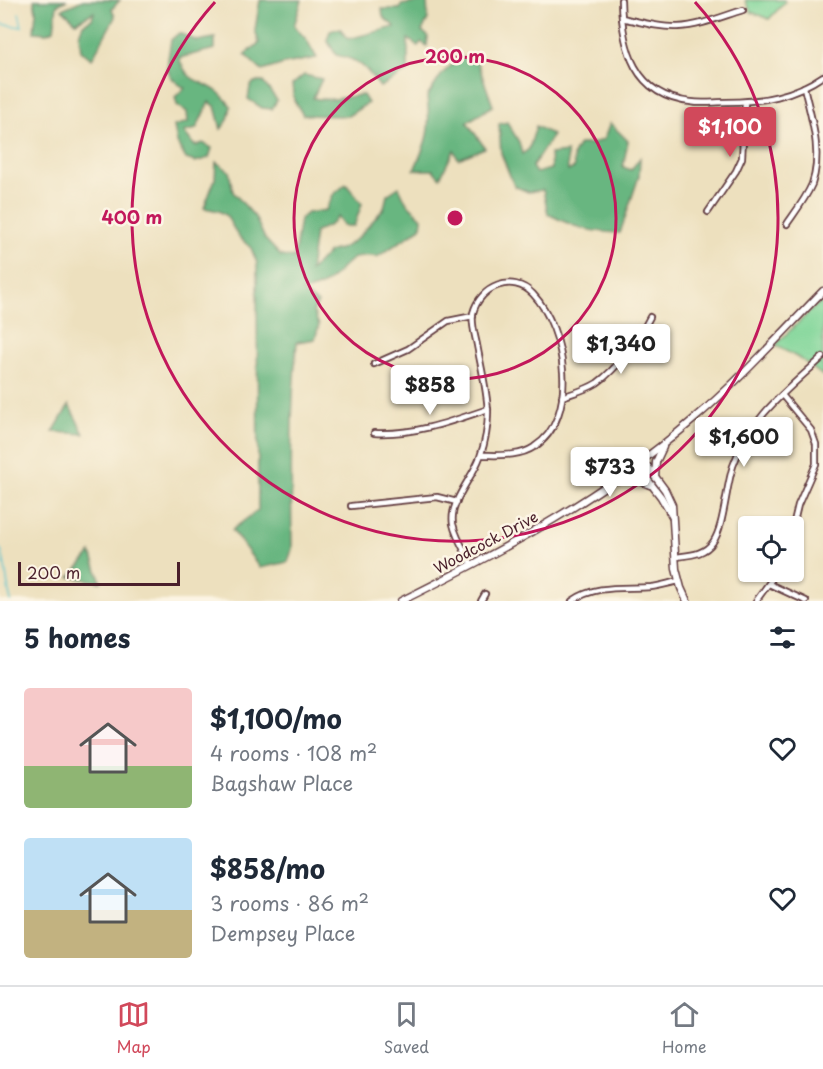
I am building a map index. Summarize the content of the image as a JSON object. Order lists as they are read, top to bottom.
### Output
{
  "streets": {
    "main road": ["Woodcock Drive"]
  },
  "scale_bar": "200 m",
  "page": {
    "price": [
      "$1,100",
      "$1,340",
      "$858",
      "$1,600",
      "$733"
    ],
    "scale": "200 m",
    "heading": "5 homes",
    "list": [
      {
        "name": "$1,100/mo",
        "note": "4 rooms · 108 m² · Bagshaw Place"
      },
      {
        "name": "$858/mo",
        "note": "3 rooms · 86 m² · Dempsey Place"
      }
    ],
    "tabs": ["Map", "Saved", "Home"]
  },
  "rings": ["200 m", "400 m"]
}
